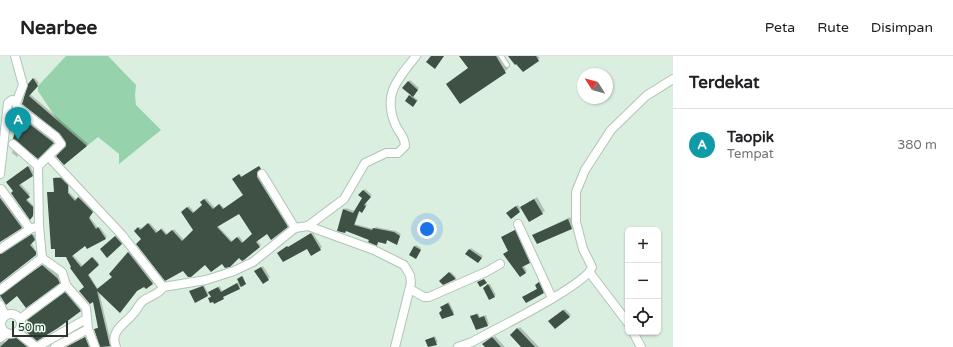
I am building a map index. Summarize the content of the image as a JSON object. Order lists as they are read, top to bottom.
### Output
{
  "scale_bar": "50 m",
  "north": "top left",
  "page": {
    "header": "Nearbee",
    "nav": ["Peta", "Rute", "Disimpan"],
    "heading": "Terdekat",
    "pins": "A",
    "list": [
      {
        "mark": "A",
        "name": "Taopik",
        "note": "Tempat",
        "value": "380 m"
      }
    ],
    "map_buttons": ["+", "−"],
    "scale": "50 m"
  }
}
